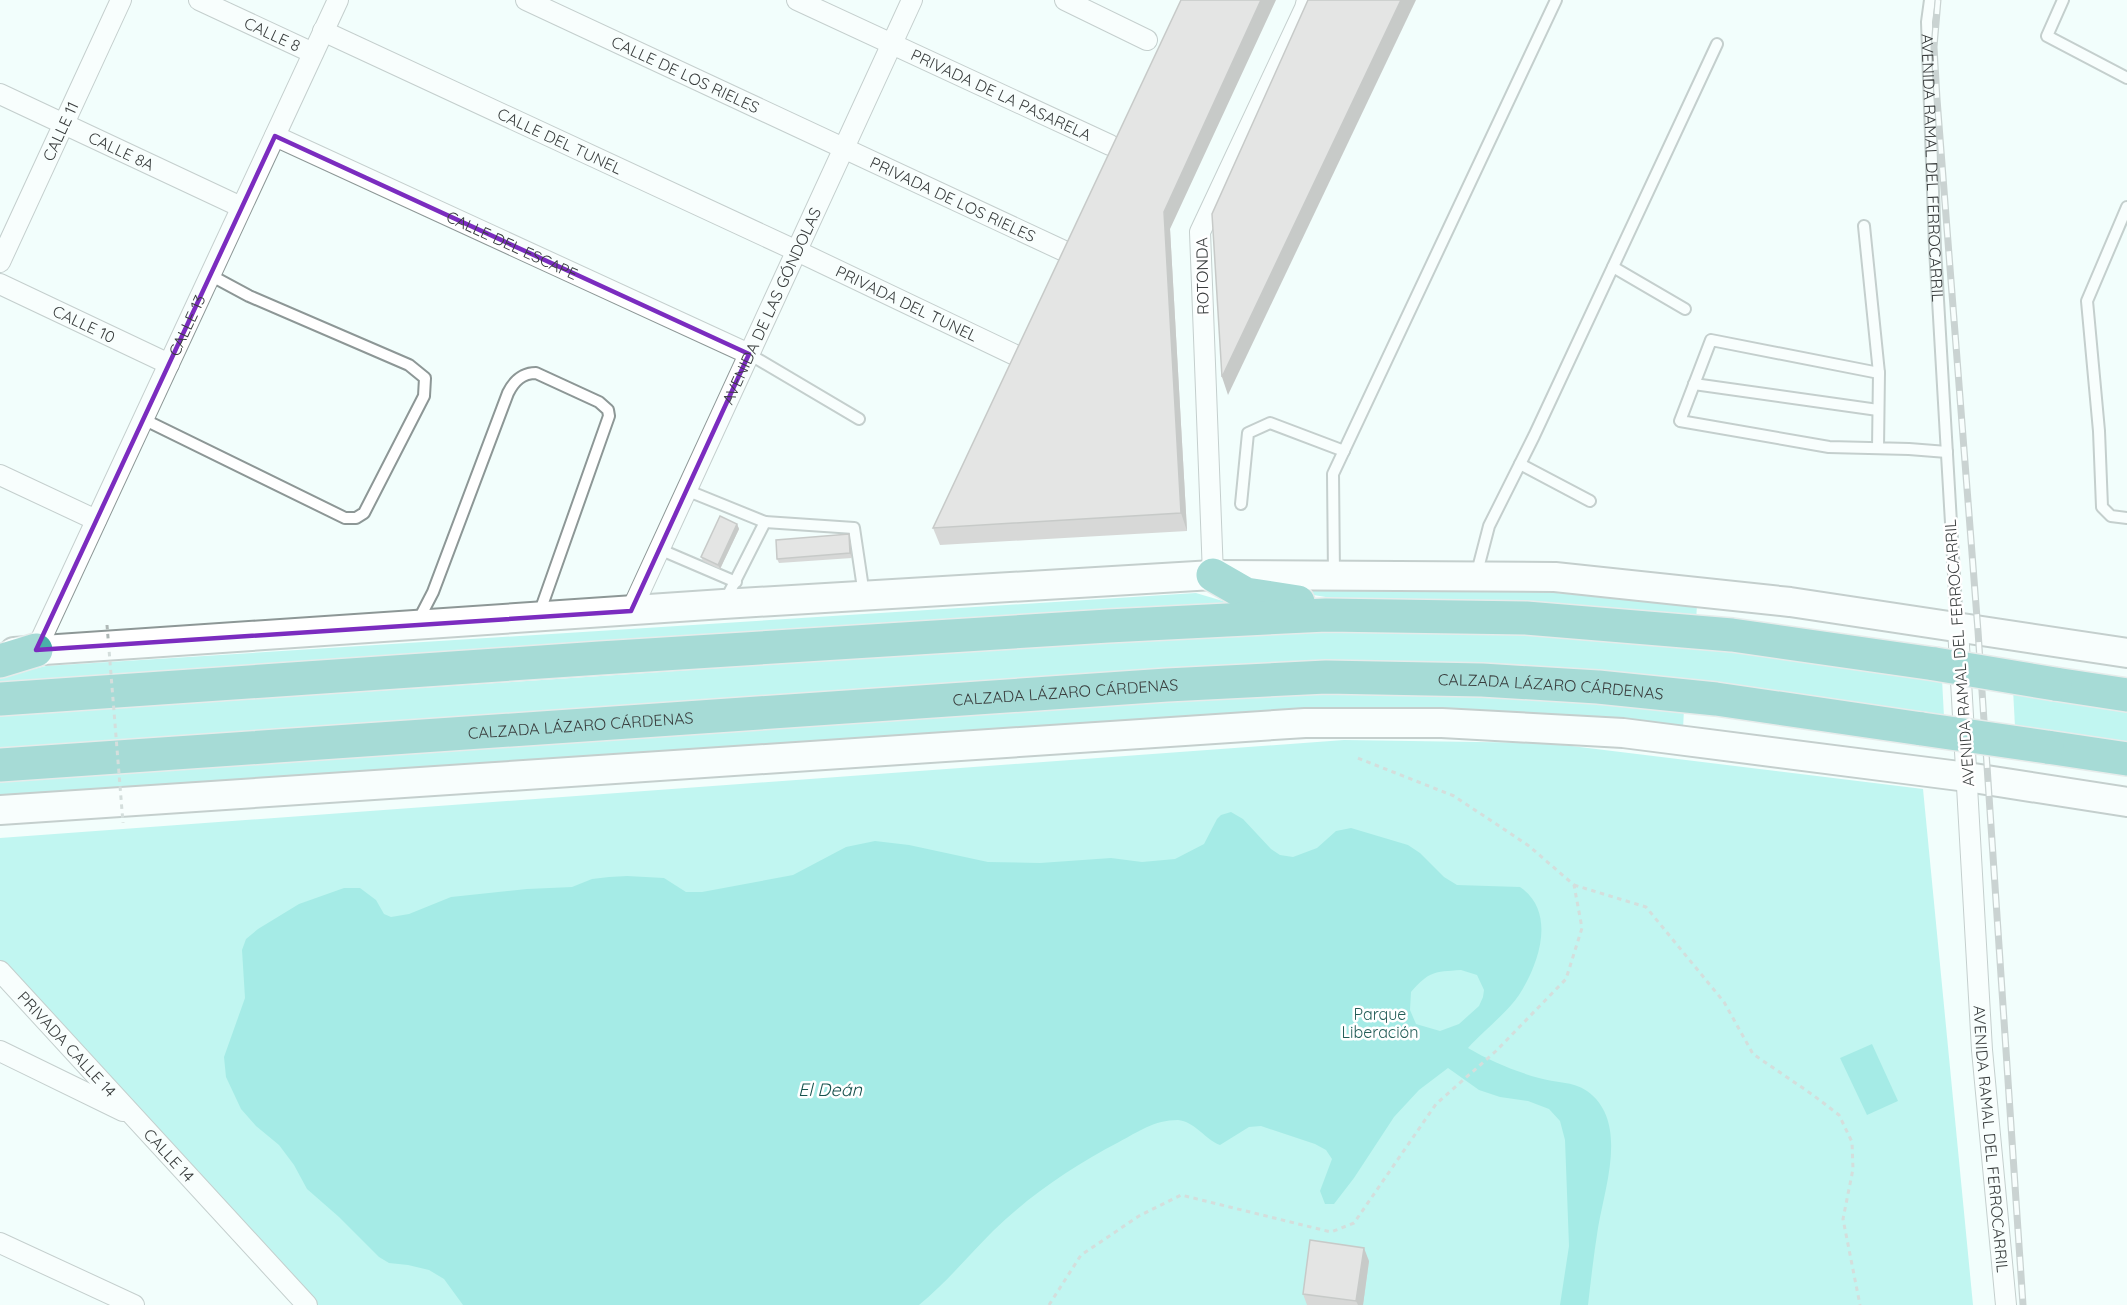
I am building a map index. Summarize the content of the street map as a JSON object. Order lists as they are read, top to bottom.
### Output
{
  "streets": {
    "highway": ["CALZADA LÁZARO CÁRDENAS"],
    "street": [
      "CALLE 8",
      "CALLE DE LOS RIELES",
      "PRIVADA DE LA PASARELA",
      "CALLE 11",
      "CALLE DEL TUNEL",
      "CALLE 8A",
      "AVENIDA RAMAL DEL FERROCARRIL",
      "PRIVADA DE LOS RIELES",
      "CALLE DEL ESCAPE",
      "ROTONDA",
      "PRIVADA DEL TUNEL",
      "AVENIDA DE LAS GÓNDOLAS",
      "CALLE 10",
      "CALLE 13",
      "PRIVADA CALLE 14",
      "CALLE 14"
    ]
  },
  "crossings": [
    ["CALLE 8", "CALLE 13"],
    ["CALLE DE LOS RIELES", "PRIVADA DE LOS RIELES"],
    ["CALLE DE LOS RIELES", "AVENIDA DE LAS GÓNDOLAS"],
    ["PRIVADA DE LA PASARELA", "AVENIDA DE LAS GÓNDOLAS"],
    ["CALLE 11", "CALLE 8A"],
    ["CALLE DEL TUNEL", "PRIVADA DEL TUNEL"],
    ["CALLE DEL TUNEL", "AVENIDA DE LAS GÓNDOLAS"],
    ["CALLE DEL TUNEL", "CALLE 13"],
    ["CALLE 8A", "CALLE 13"],
    ["PRIVADA DE LOS RIELES", "AVENIDA DE LAS GÓNDOLAS"],
    ["CALLE DEL ESCAPE", "AVENIDA DE LAS GÓNDOLAS"],
    ["CALLE DEL ESCAPE", "CALLE 13"],
    ["PRIVADA DEL TUNEL", "AVENIDA DE LAS GÓNDOLAS"],
    ["CALLE 10", "CALLE 13"],
    ["PRIVADA CALLE 14", "CALLE 14"]
  ],
  "water": ["El Deán"],
  "parks": ["Parque Liberación"]
}
